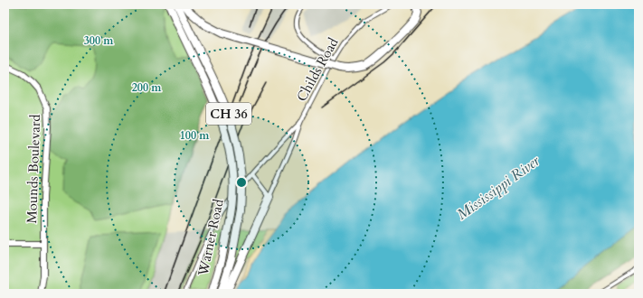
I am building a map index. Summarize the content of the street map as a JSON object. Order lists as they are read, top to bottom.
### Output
{
  "streets": {
    "highway": ["CH 36", "Warner Road"],
    "street": ["Childs Road", "Mounds Boulevard"]
  },
  "water": ["Mississippi River"],
  "rings": ["300 m", "200 m", "100 m"]
}
